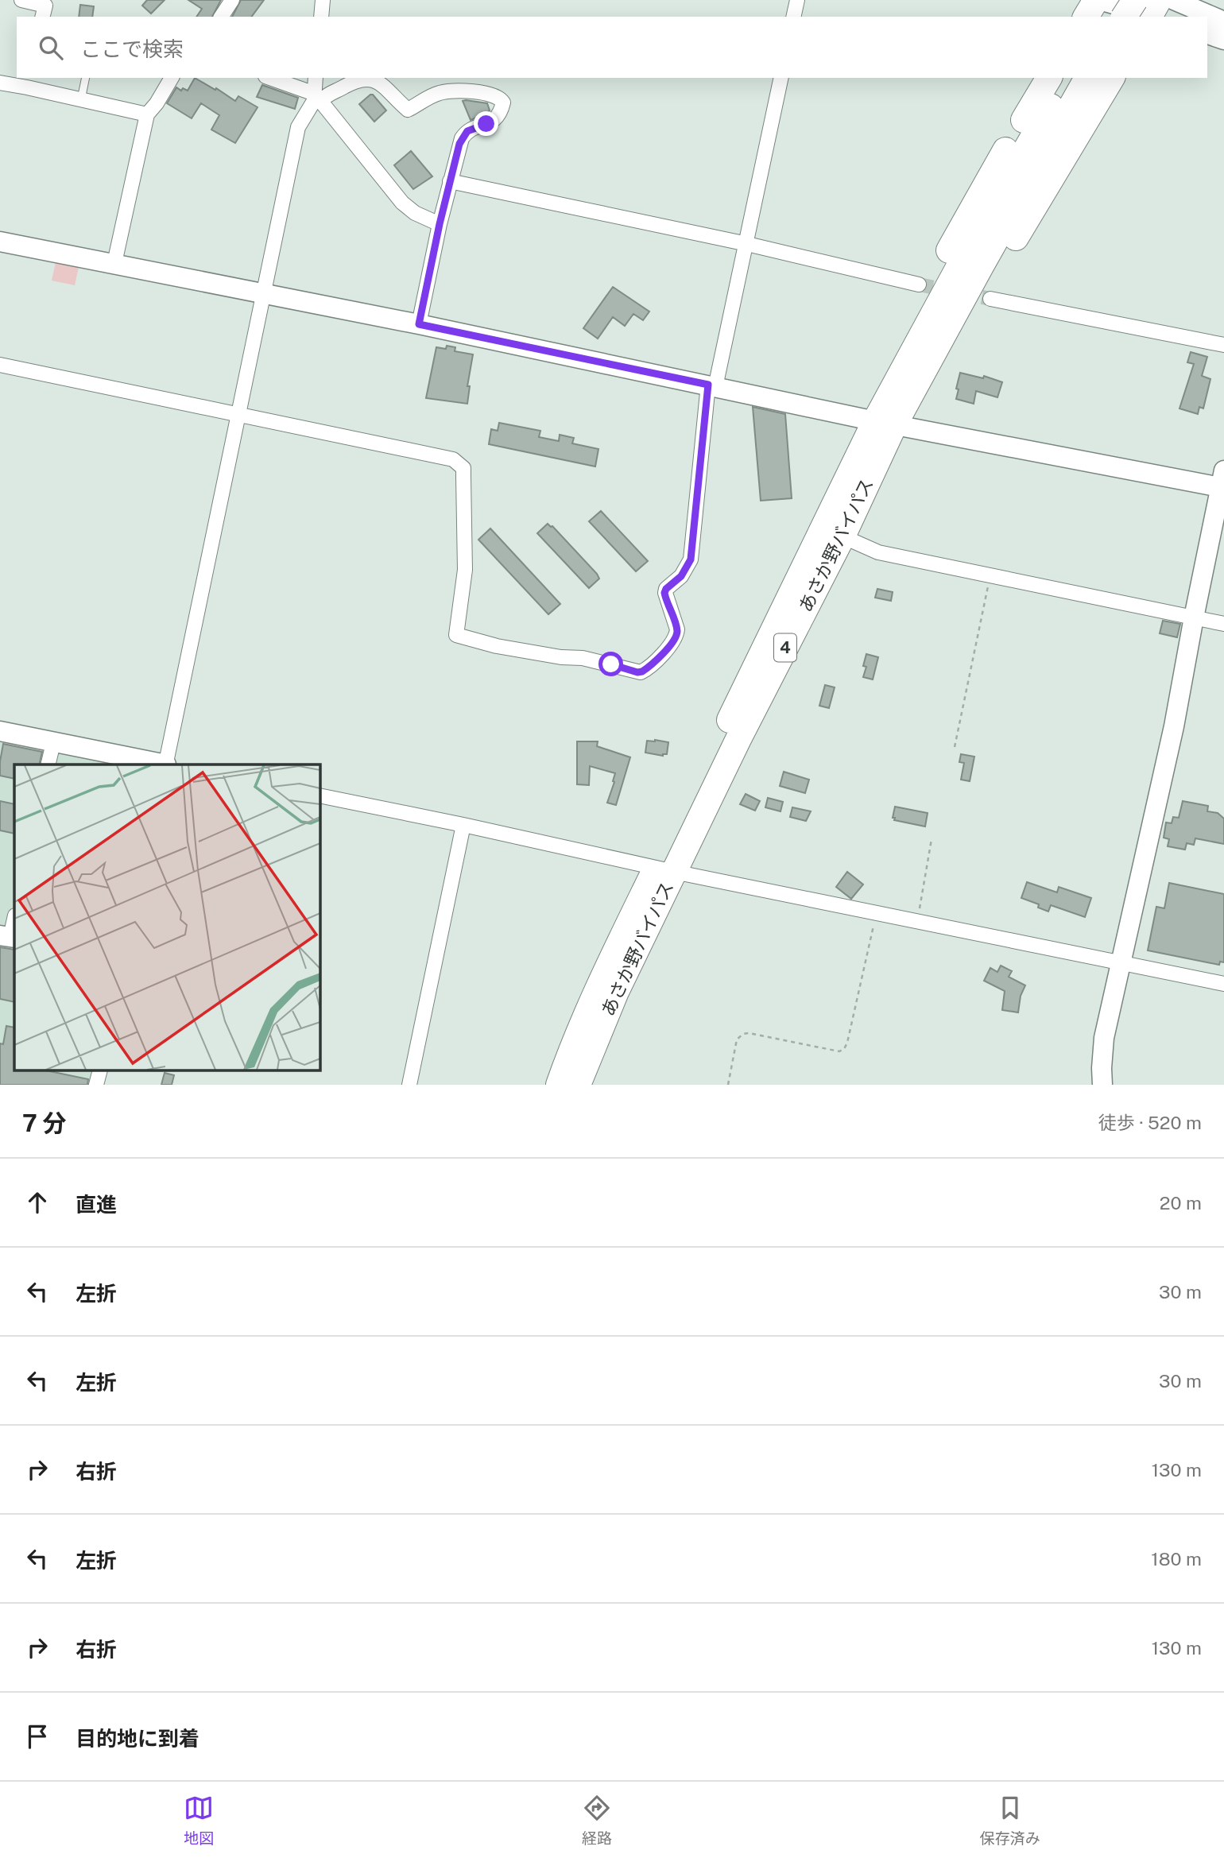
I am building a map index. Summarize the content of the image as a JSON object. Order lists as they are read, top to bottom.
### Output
{
  "streets": {
    "highway": ["あさか野バイパス", "4"]
  },
  "crossings": [
    ["あさか野バイパス", "4"]
  ],
  "page": {
    "search": "ここで検索",
    "heading": ["7 分", "徒歩 · 520 m"],
    "list": [
      ["直進", "20 m"],
      ["左折", "30 m"],
      ["左折", "30 m"],
      ["右折", "130 m"],
      ["左折", "180 m"],
      ["右折", "130 m"],
      "目的地に到着"
    ],
    "nav": ["地図", "経路", "保存済み"]
  }
}
